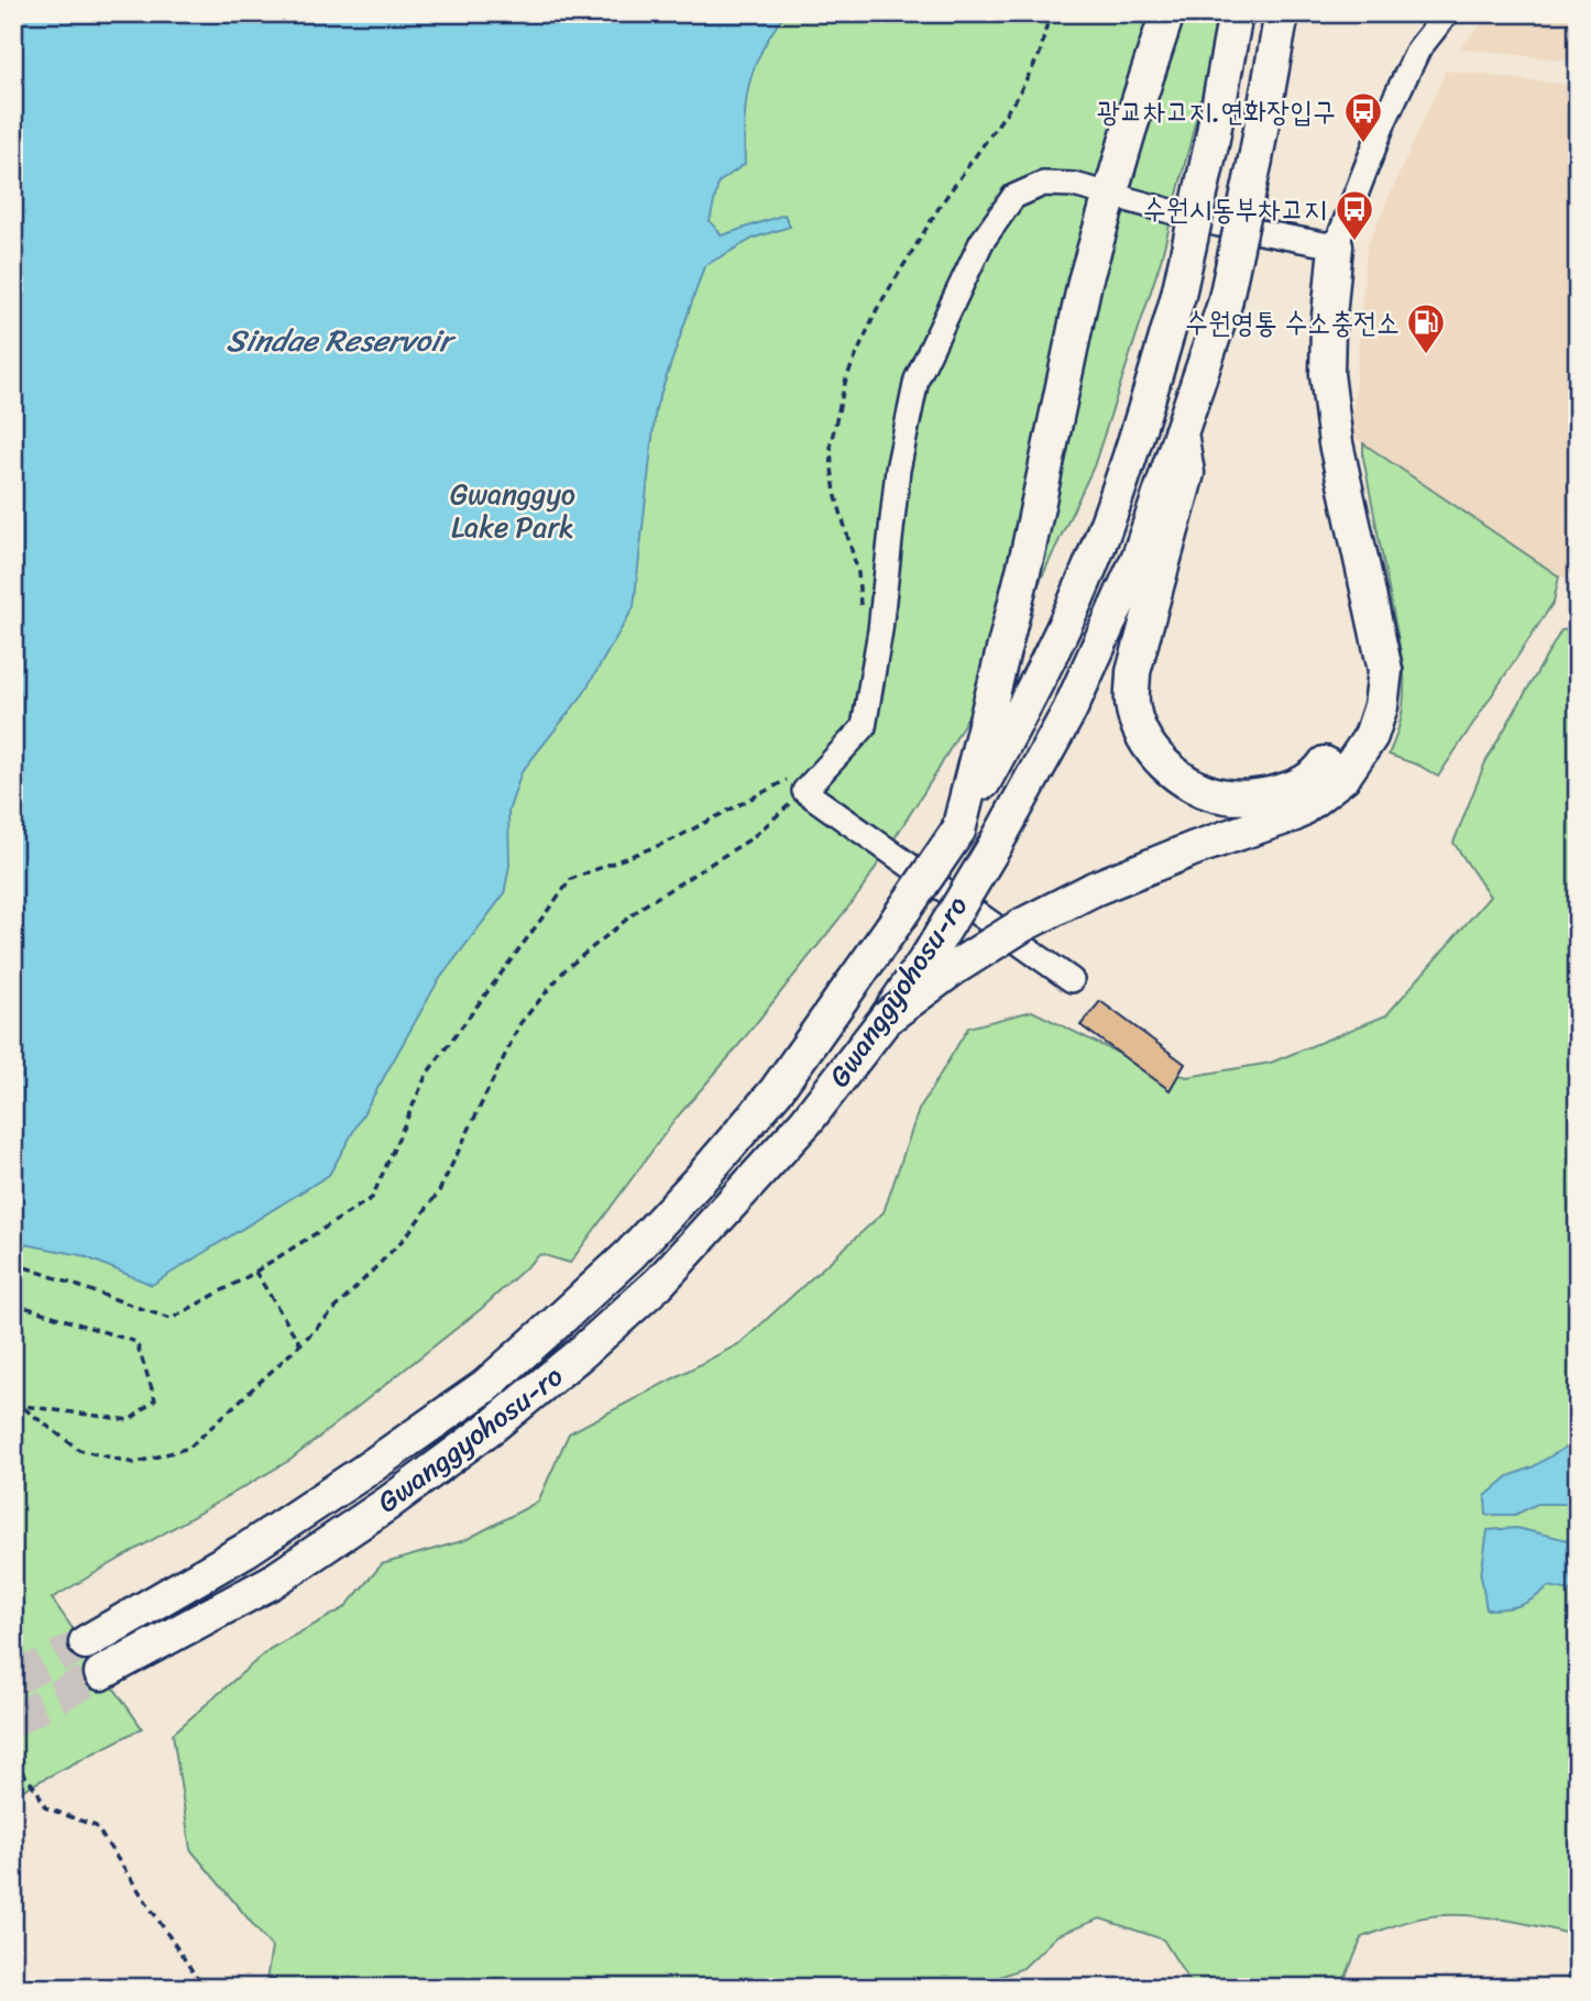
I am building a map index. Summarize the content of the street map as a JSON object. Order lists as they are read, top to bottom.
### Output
{
  "streets": {
    "main road": ["Gwanggyohosu-ro"]
  },
  "water": ["Sindae Reservoir"],
  "parks": ["Gwanggyo Lake Park"],
  "places": {
    "bus stop": ["광교차고지.연화장입구", "수원시동부차고지"],
    "fuel station": ["수원영통 수소충전소"]
  }
}
